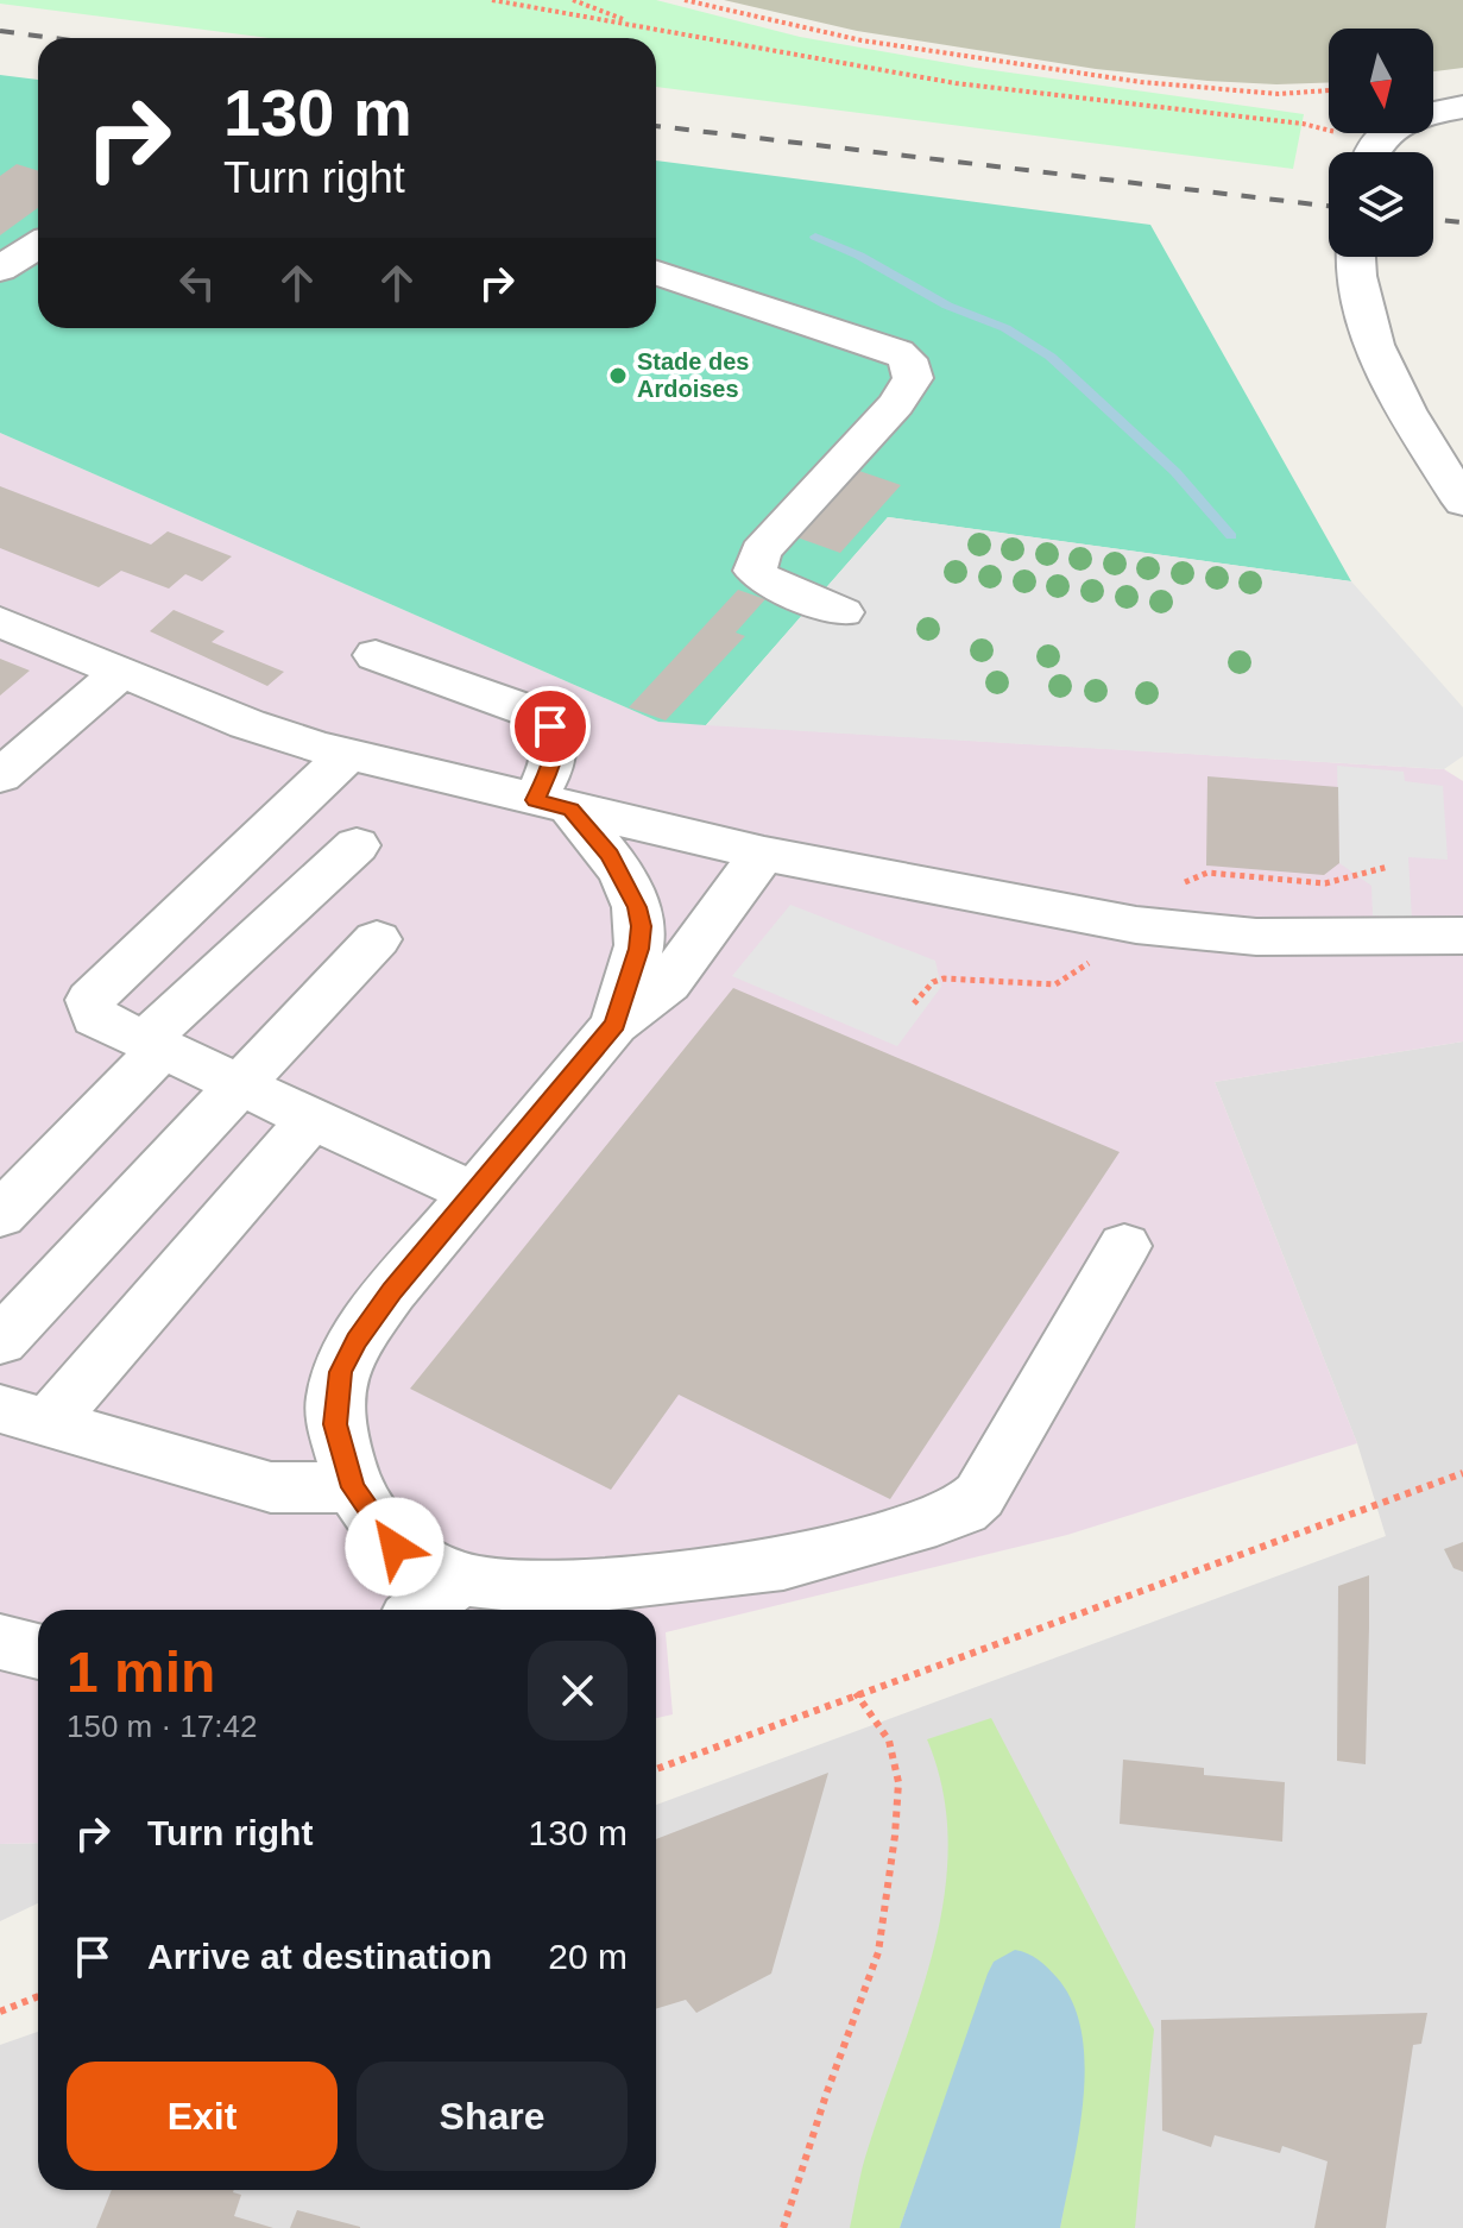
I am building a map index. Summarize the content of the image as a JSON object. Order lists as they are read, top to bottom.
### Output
{
  "places": ["Stade des Ardoises"],
  "north": "bottom",
  "page": {
    "turn": ["130 m", "Turn right"],
    "heading": ["1 min", "150 m · 17:42"],
    "list": [
      {
        "name": "Turn right",
        "value": "130 m"
      },
      {
        "name": "Arrive at destination",
        "value": "20 m"
      }
    ],
    "buttons": ["Exit", "Share"]
  }
}
